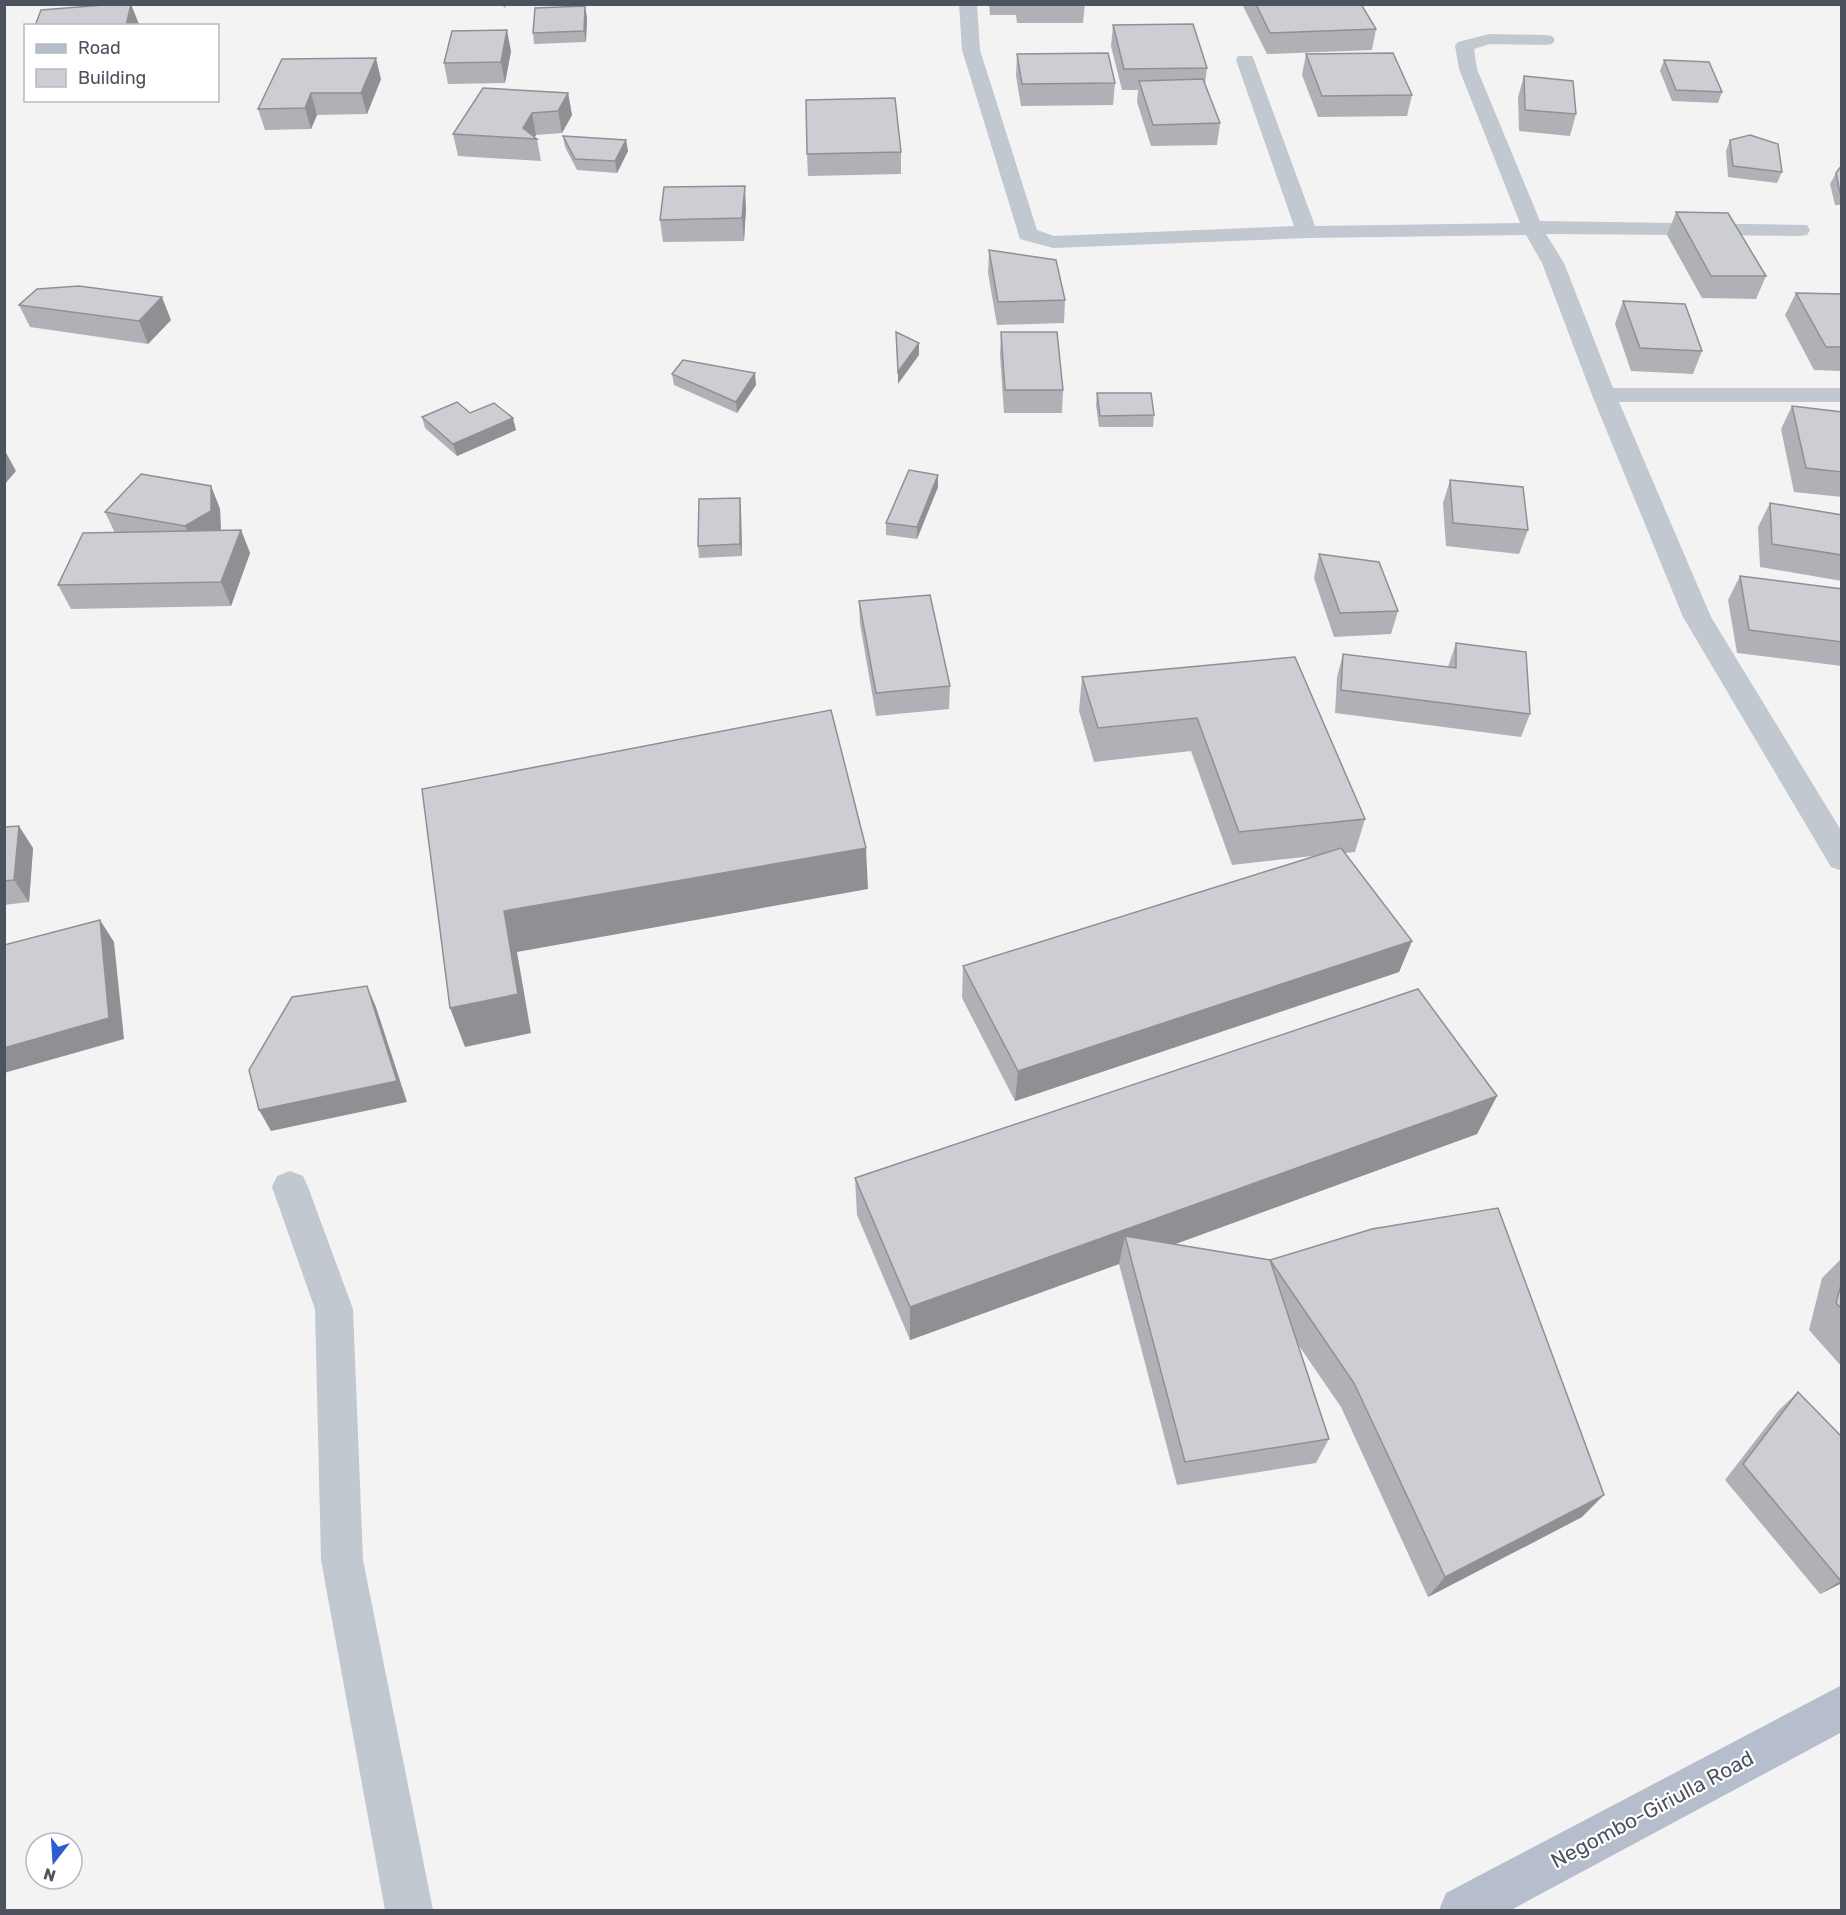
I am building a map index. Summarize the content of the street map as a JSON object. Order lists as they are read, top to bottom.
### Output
{
  "streets": {
    "main road": ["Negombo-Giriulla Road"]
  },
  "legend": ["Road", "Building"],
  "north": "bottom"
}
